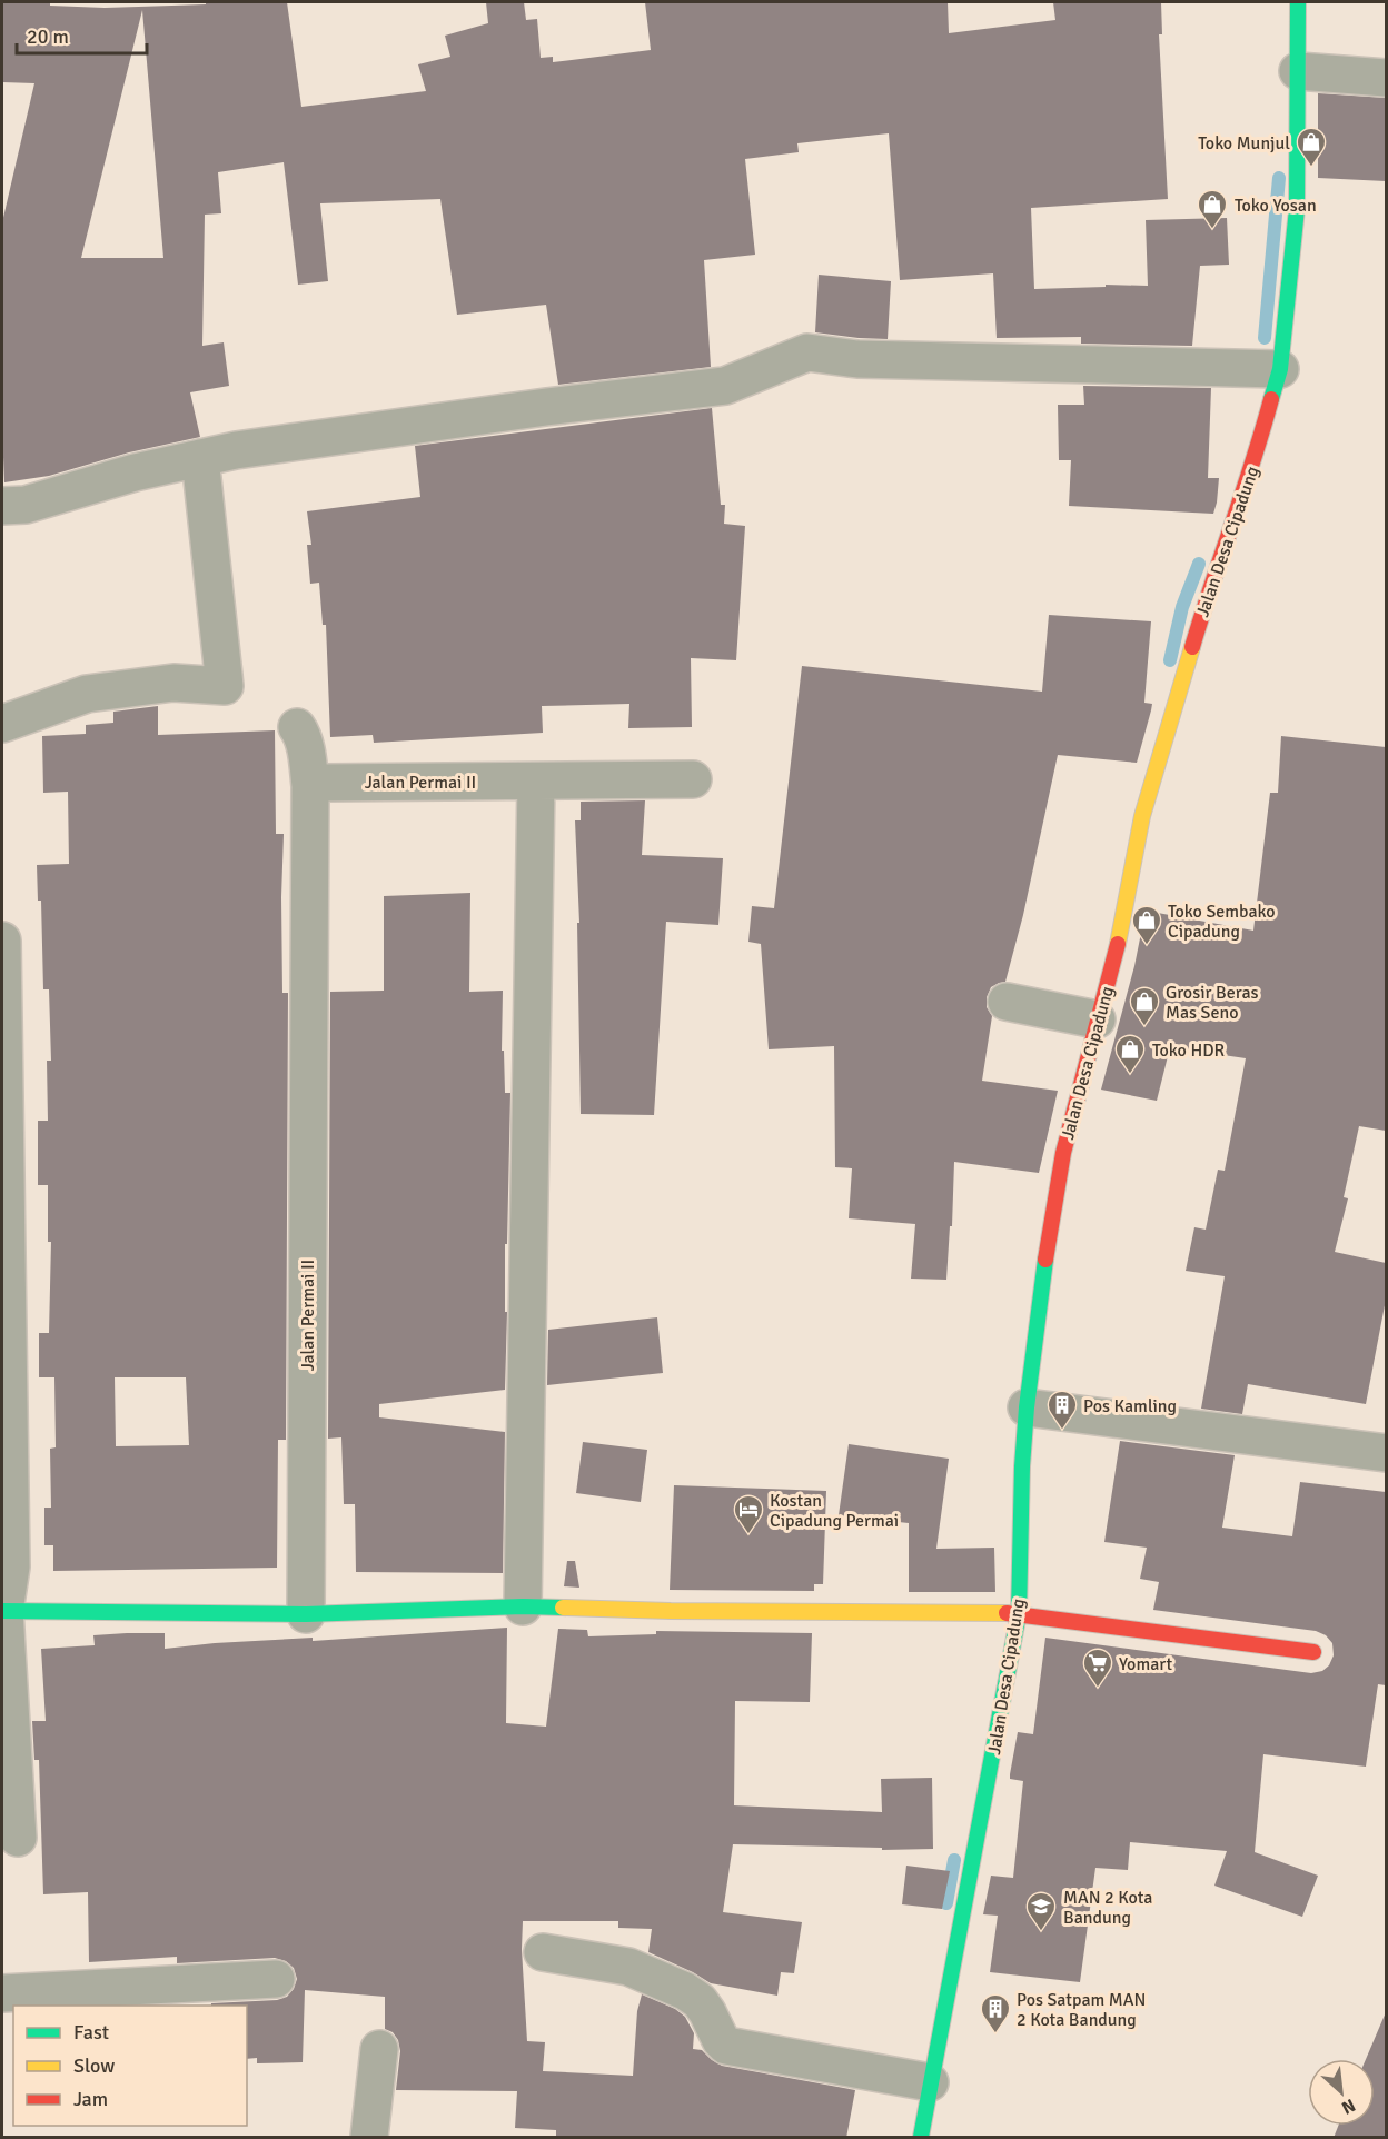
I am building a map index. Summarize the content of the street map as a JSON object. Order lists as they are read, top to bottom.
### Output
{
  "streets": {
    "street": ["Jalan Desa Cipadung", "Jalan Permai II"]
  },
  "places": {
    "shop": [
      "Toko Munjul",
      "Toko Yosan",
      "Toko Sembako Cipadung",
      "Grosir Beras Mas Seno",
      "Toko HDR"
    ],
    "building": ["Pos Kamling", "Pos Satpam MAN 2 Kota Bandung"],
    "hotel": ["Kostan Cipadung Permai"],
    "supermarket": ["Yomart"],
    "school or university": ["MAN 2 Kota Bandung"]
  },
  "legend": ["Fast", "Slow", "Jam"],
  "scale_bar": "20 m",
  "north": "bottom right"
}
